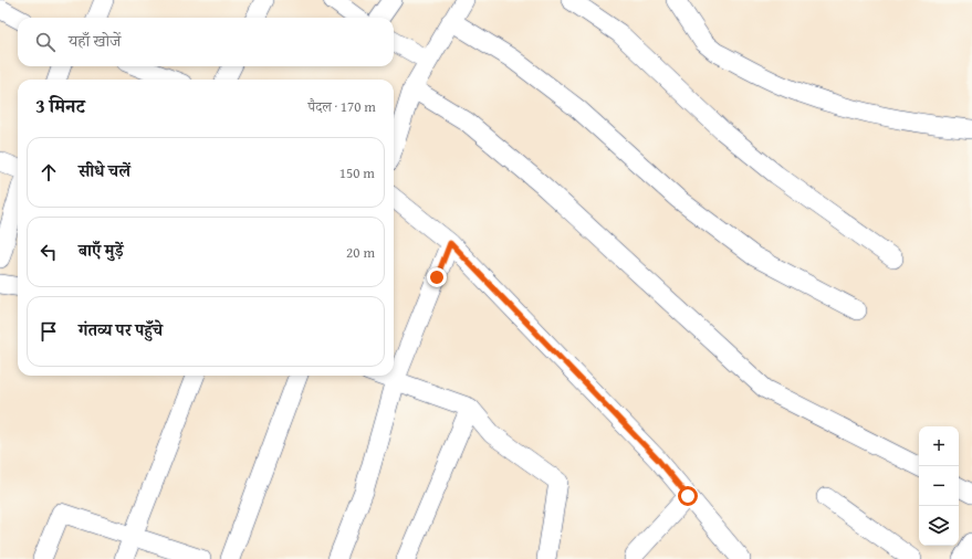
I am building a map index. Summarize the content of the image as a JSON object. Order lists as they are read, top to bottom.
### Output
{
  "page": {
    "search": "यहाँ खोजें",
    "heading": ["3 मिनट", "पैदल · 170 m"],
    "list": [
      ["सीधे चलें", "150 m"],
      ["बाएँ मुड़ें", "20 m"],
      "गंतव्य पर पहुँचे"
    ],
    "map_buttons": ["+", "−"]
  }
}
